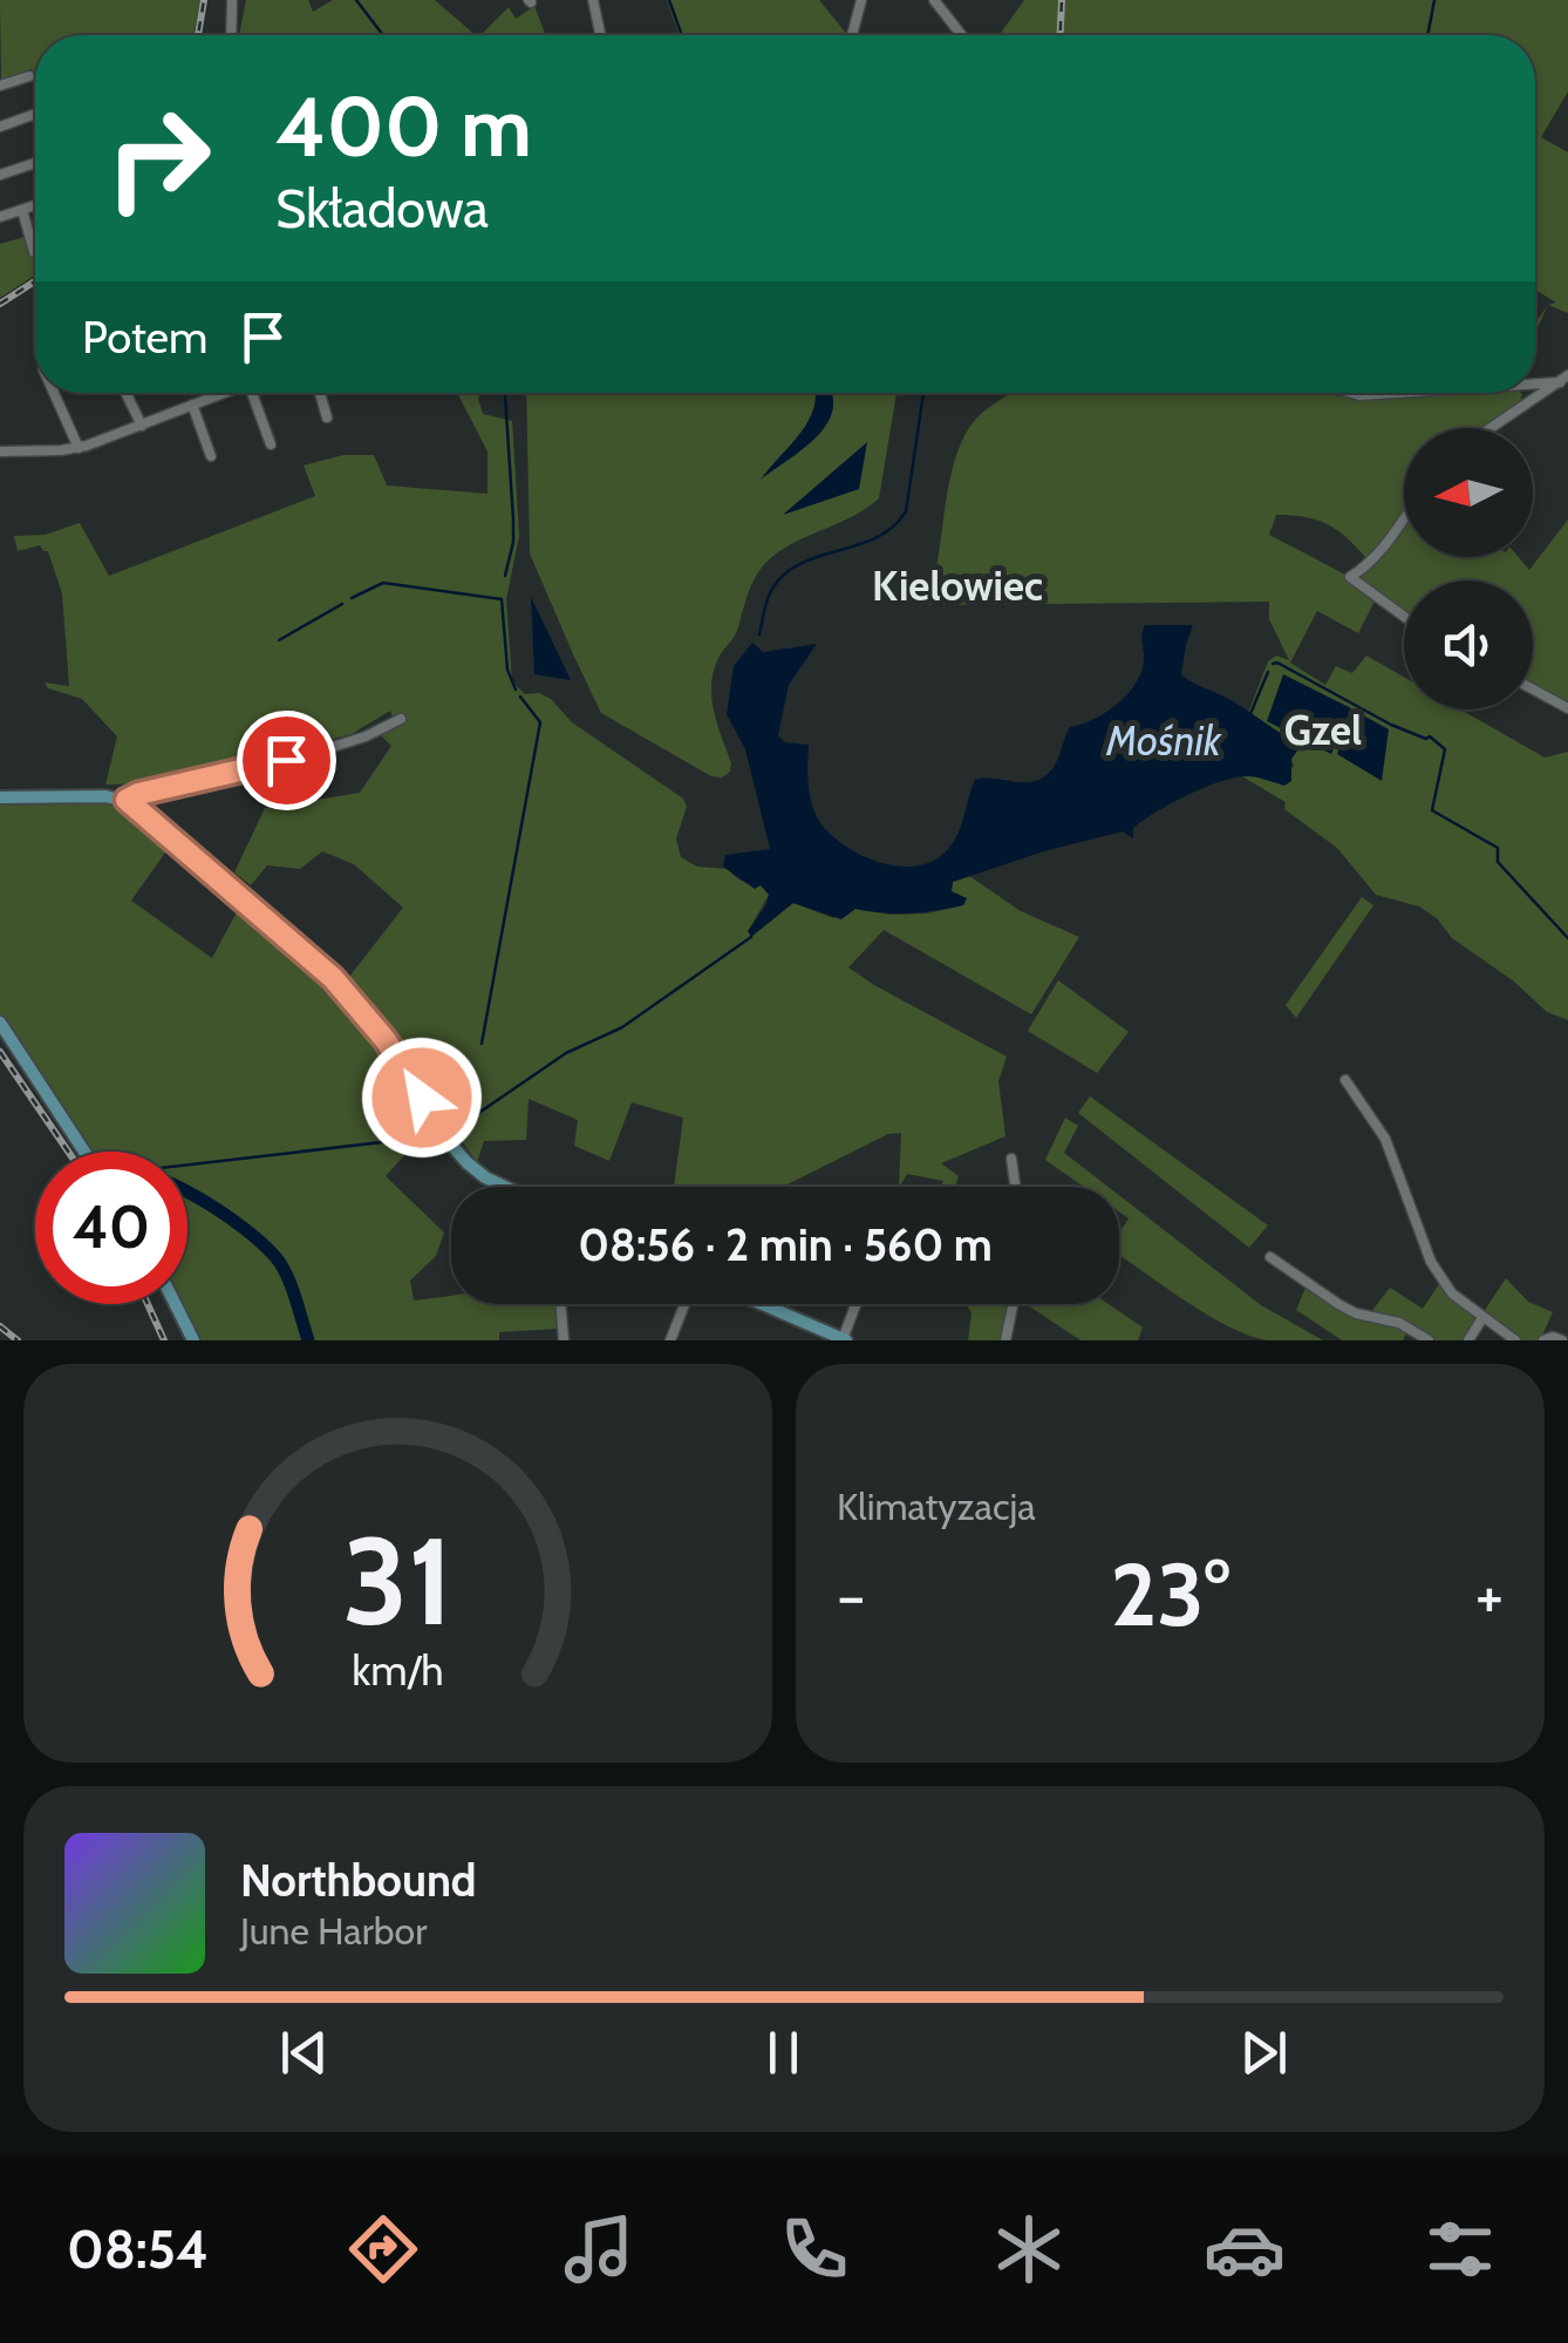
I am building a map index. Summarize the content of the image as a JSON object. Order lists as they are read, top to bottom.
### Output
{
  "districts": ["Kielowiec", "Gzel"],
  "water": ["Mośnik"],
  "north": "left",
  "page": {
    "turn": ["400 m", "Składowa"],
    "then": "Potem",
    "limit": "40",
    "trip": "08:56 · 2 min · 560 m",
    "tile": "Klimatyzacja",
    "heat": ["−", "23°", "+"],
    "song": ["Northbound", "June Harbor"],
    "tabs": "08:54",
    "gauge": ["31", "km/h"]
  }
}
